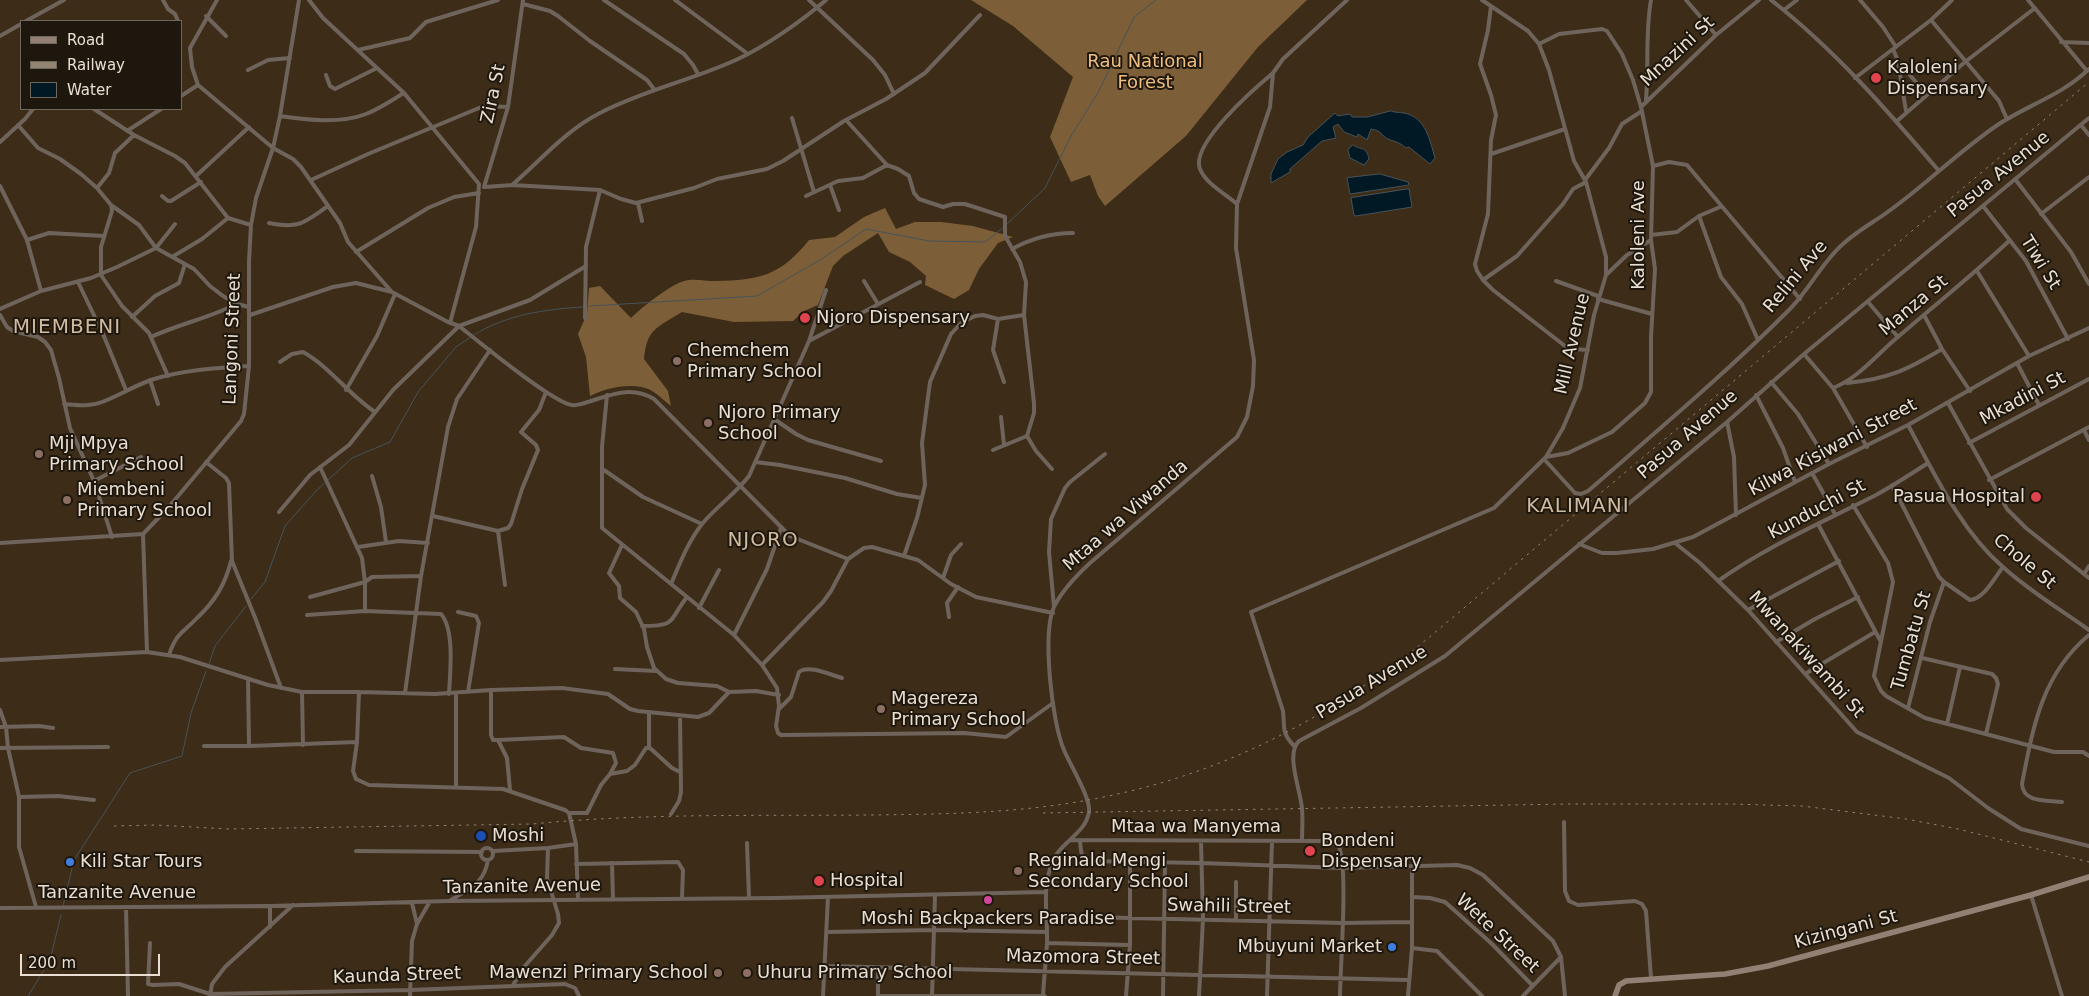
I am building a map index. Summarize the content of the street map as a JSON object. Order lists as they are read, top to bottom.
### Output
{
  "streets": {
    "street": [
      "Mnazini St",
      "Zira St",
      "Pasua Avenue",
      "Kaloleni Ave",
      "Tiwi St",
      "Relini Ave",
      "Manza St",
      "Langoni Street",
      "Mill Avenue",
      "Mkadini St",
      "Kilwa Kisiwani Street",
      "Kunduchi St",
      "Mtaa wa Viwanda",
      "Chole St",
      "Tumbatu St",
      "Mwanakiwambi St",
      "Mtaa wa Manyema",
      "Tanzanite Avenue",
      "Swahili Street",
      "Kizingani St",
      "Wete Street",
      "Mazomora Street",
      "Kaunda Street"
    ]
  },
  "crossings": [
    ["Mnazini St", "Kaloleni Ave"],
    ["Pasua Avenue", "Tiwi St"],
    ["Pasua Avenue", "Mill Avenue"],
    ["Pasua Avenue", "Kilwa Kisiwani Street"],
    ["Kaloleni Ave", "Relini Ave"],
    ["Kaloleni Ave", "Mill Avenue"],
    ["Tiwi St", "Manza St"],
    ["Tiwi St", "Kilwa Kisiwani Street"],
    ["Relini Ave", "Mill Avenue"],
    ["Kilwa Kisiwani Street", "Chole St"],
    ["Kilwa Kisiwani Street", "Mwanakiwambi St"],
    ["Kunduchi St", "Chole St"],
    ["Kunduchi St", "Mwanakiwambi St"],
    ["Mtaa wa Viwanda", "Mtaa wa Manyema"],
    ["Mtaa wa Viwanda", "Tanzanite Avenue"],
    ["Mtaa wa Viwanda", "Swahili Street"],
    ["Mtaa wa Viwanda", "Mazomora Street"]
  ],
  "districts": ["MIEMBENI", "KALIMANI", "NJORO"],
  "parks": ["Rau National Forest"],
  "places": [
    "Kaloleni Dispensary",
    "Njoro Dispensary",
    "Chemchem Primary School",
    "Njoro Primary School",
    "Mji Mpya Primary School",
    "Pasua Hospital",
    "Miembeni Primary School",
    "Magereza Primary School",
    "Moshi",
    "Bondeni Dispensary",
    "Kili Star Tours",
    "Reginald Mengi Secondary School",
    "Hospital",
    "Moshi Backpackers Paradise",
    "Mbuyuni Market",
    "Mawenzi Primary School",
    "Uhuru Primary School"
  ],
  "legend": ["Road", "Railway", "Water"],
  "scale_bar": "200 m"
}
